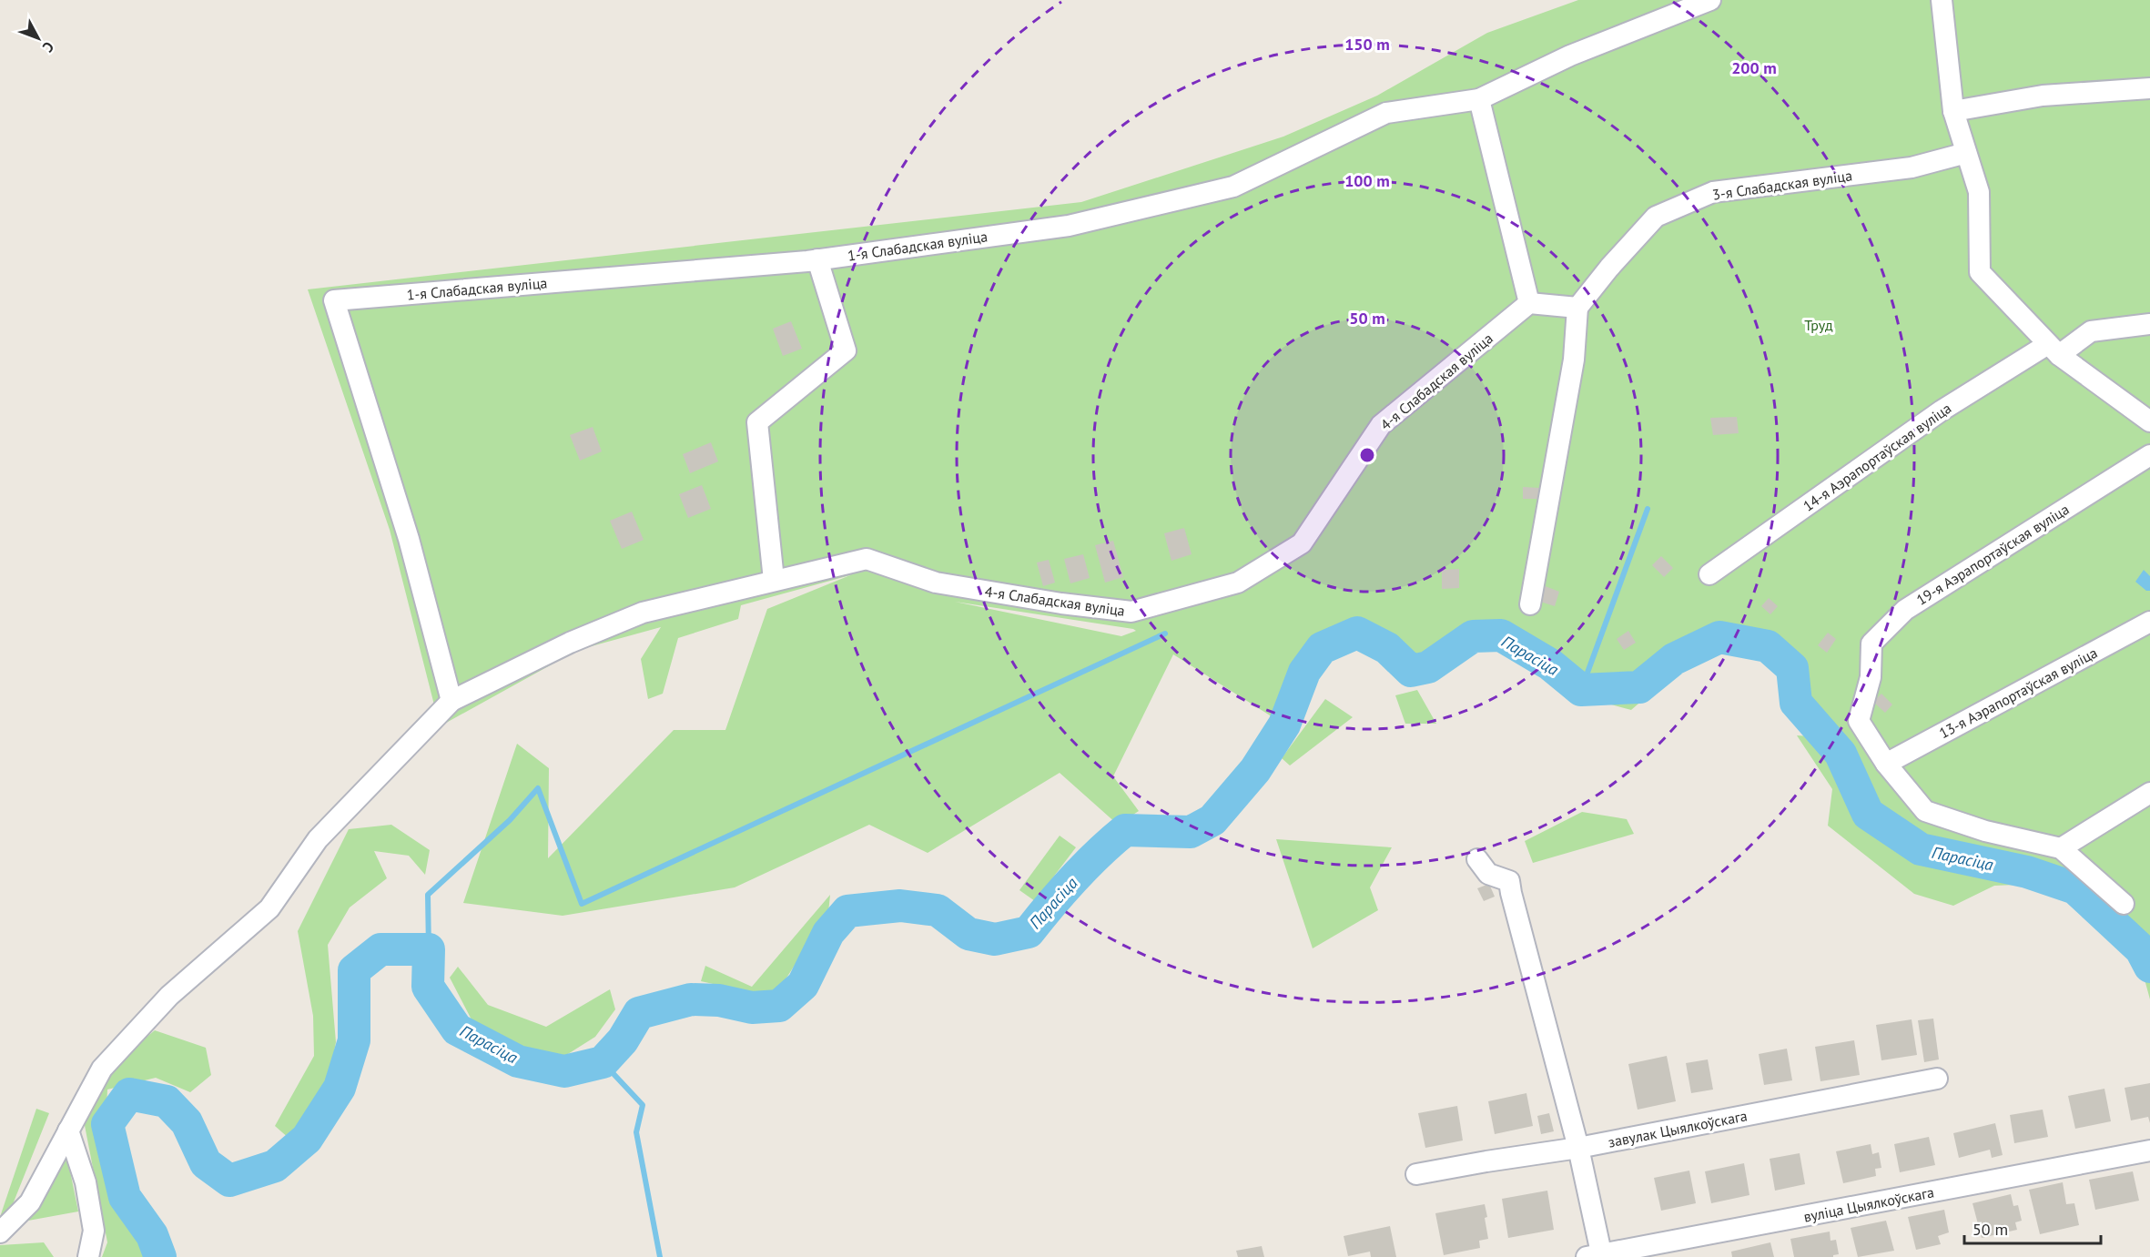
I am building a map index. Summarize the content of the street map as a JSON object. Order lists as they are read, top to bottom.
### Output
{
  "streets": {
    "street": [
      "3-я Слабадская вуліца",
      "1-я Слабадская вуліца",
      "4-я Слабадская вуліца",
      "14-я Аэрапортаўская вуліца",
      "19-я Аэрапортаўская вуліца",
      "13-я Аэрапортаўская вуліца",
      "завулак Цыялкоўскага",
      "вуліца Цыялкоўскага"
    ]
  },
  "crossings": [
    ["1-я Слабадская вуліца", "4-я Слабадская вуліца"],
    ["19-я Аэрапортаўская вуліца", "13-я Аэрапортаўская вуліца"]
  ],
  "water": ["Парасіца"],
  "parks": ["Труд"],
  "scale_bar": "50 m",
  "north": "bottom right",
  "rings": [
    "150 m",
    "200 m",
    "100 m",
    "50 m"
  ]
}
